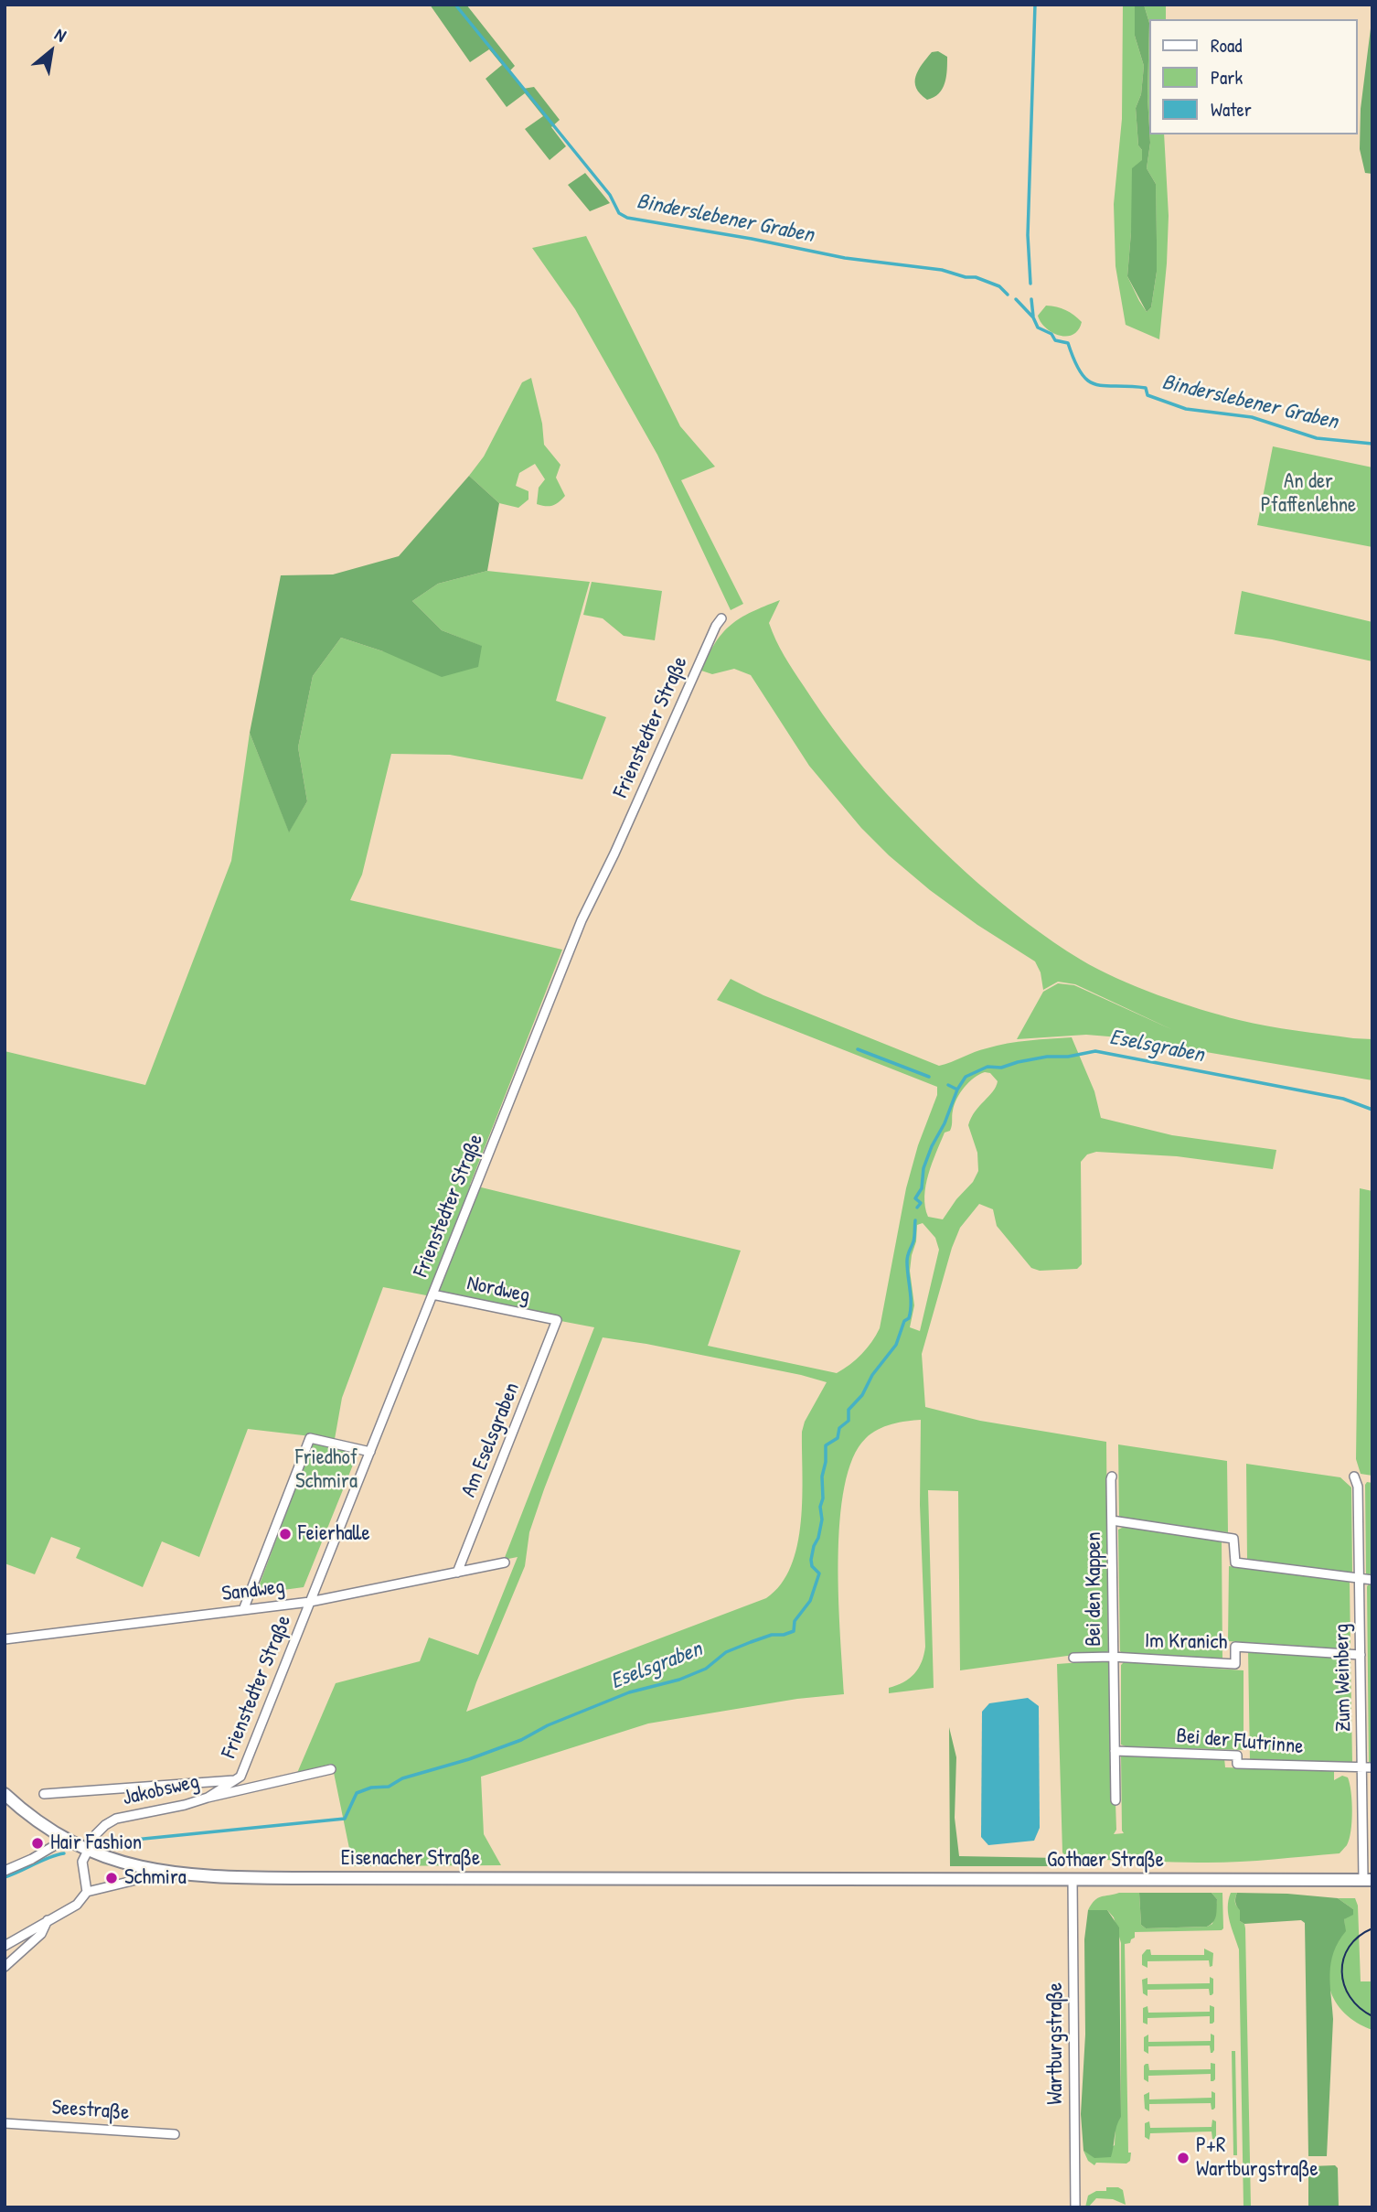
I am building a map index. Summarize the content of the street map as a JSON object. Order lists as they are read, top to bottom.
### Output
{
  "streets": {
    "main road": ["Eisenacher Straße", "Gothaer Straße"],
    "street": [
      "Frienstedter Straße",
      "Nordweg",
      "Am Eselsgraben",
      "Bei den Kappen",
      "Sandweg",
      "Im Kranich",
      "Zum Weinberg",
      "Bei der Flutrinne",
      "Jakobsweg",
      "Wartburgstraße",
      "Seestraße"
    ]
  },
  "crossings": [
    ["Frienstedter Straße", "Nordweg"],
    ["Frienstedter Straße", "Sandweg"],
    ["Frienstedter Straße", "Jakobsweg"],
    ["Nordweg", "Am Eselsgraben"],
    ["Am Eselsgraben", "Sandweg"],
    ["Bei den Kappen", "Im Kranich"],
    ["Bei den Kappen", "Zum Weinberg"],
    ["Im Kranich", "Zum Weinberg"],
    ["Zum Weinberg", "Bei der Flutrinne"],
    ["Zum Weinberg", "Gothaer Straße"],
    ["Jakobsweg", "Eisenacher Straße"],
    ["Eisenacher Straße", "Gothaer Straße"],
    ["Gothaer Straße", "Wartburgstraße"]
  ],
  "water": ["Binderslebener Graben", "Eselsgraben"],
  "parks": ["An der Pfaffenlehne", "Friedhof Schmira"],
  "places": [
    "Feierhalle",
    "Hair Fashion",
    "Schmira",
    "P+R Wartburgstraße"
  ],
  "legend": ["Road", "Park", "Water"],
  "north": "top right"
}
